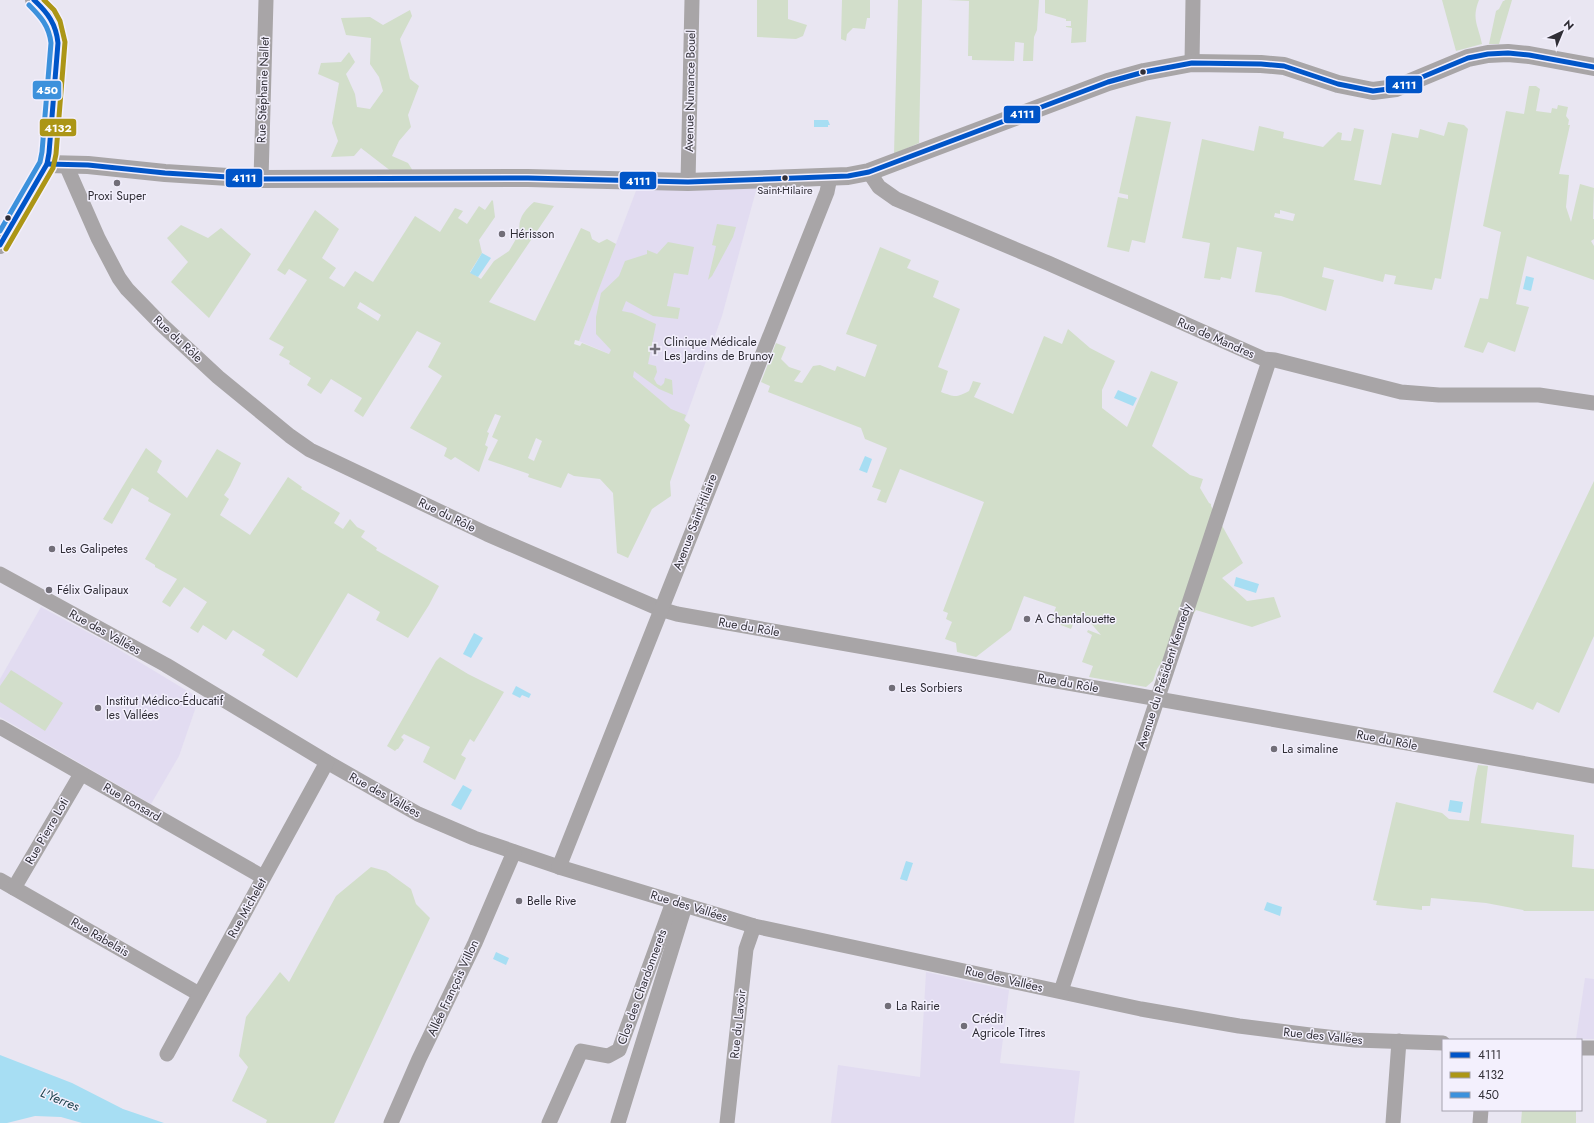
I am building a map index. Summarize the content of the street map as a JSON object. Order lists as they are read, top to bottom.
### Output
{
  "streets": {
    "street": [
      "Rue Stéphanie Nallet",
      "Avenue Numance Bouel",
      "Rue de Mandres",
      "Rue du Rôle",
      "Avenue Saint-Hilaire",
      "Rue des Vallées",
      "Avenue du Président Kennedy",
      "Rue Ronsard",
      "Rue Pierre Loti",
      "Rue Michelet",
      "Rue Rabelais",
      "Clos des Chardonnerets",
      "Allée François Villon",
      "Rue du Lavoir"
    ]
  },
  "crossings": [
    ["Rue de Mandres", "Avenue du Président Kennedy"],
    ["Rue du Rôle", "Avenue Saint-Hilaire"],
    ["Rue du Rôle", "Avenue du Président Kennedy"],
    ["Avenue Saint-Hilaire", "Rue des Vallées"],
    ["Rue des Vallées", "Avenue du Président Kennedy"],
    ["Rue des Vallées", "Rue Michelet"],
    ["Rue des Vallées", "Clos des Chardonnerets"],
    ["Rue des Vallées", "Allée François Villon"],
    ["Rue des Vallées", "Rue du Lavoir"],
    ["Rue Ronsard", "Rue Pierre Loti"],
    ["Rue Ronsard", "Rue Michelet"],
    ["Rue Pierre Loti", "Rue Rabelais"],
    ["Rue Michelet", "Rue Rabelais"]
  ],
  "water": ["L'Yerres"],
  "places": {
    "other": [
      "Saint-Hilaire",
      "Proxi Super",
      "Hérisson",
      "Les Galipetes",
      "Félix Galipaux",
      "A Chantalouette",
      "Les Sorbiers",
      "Institut Médico-Éducatif les Vallées",
      "La simaline",
      "Belle Rive",
      "La Rairie",
      "Crédit Agricole Titres"
    ],
    "health": ["Clinique Médicale Les Jardins de Brunoy"]
  },
  "lines": ["transit line 4111", "transit line 4132", "transit line 450"],
  "legend": ["4111", "4132", "450"],
  "north": "top right"
}
